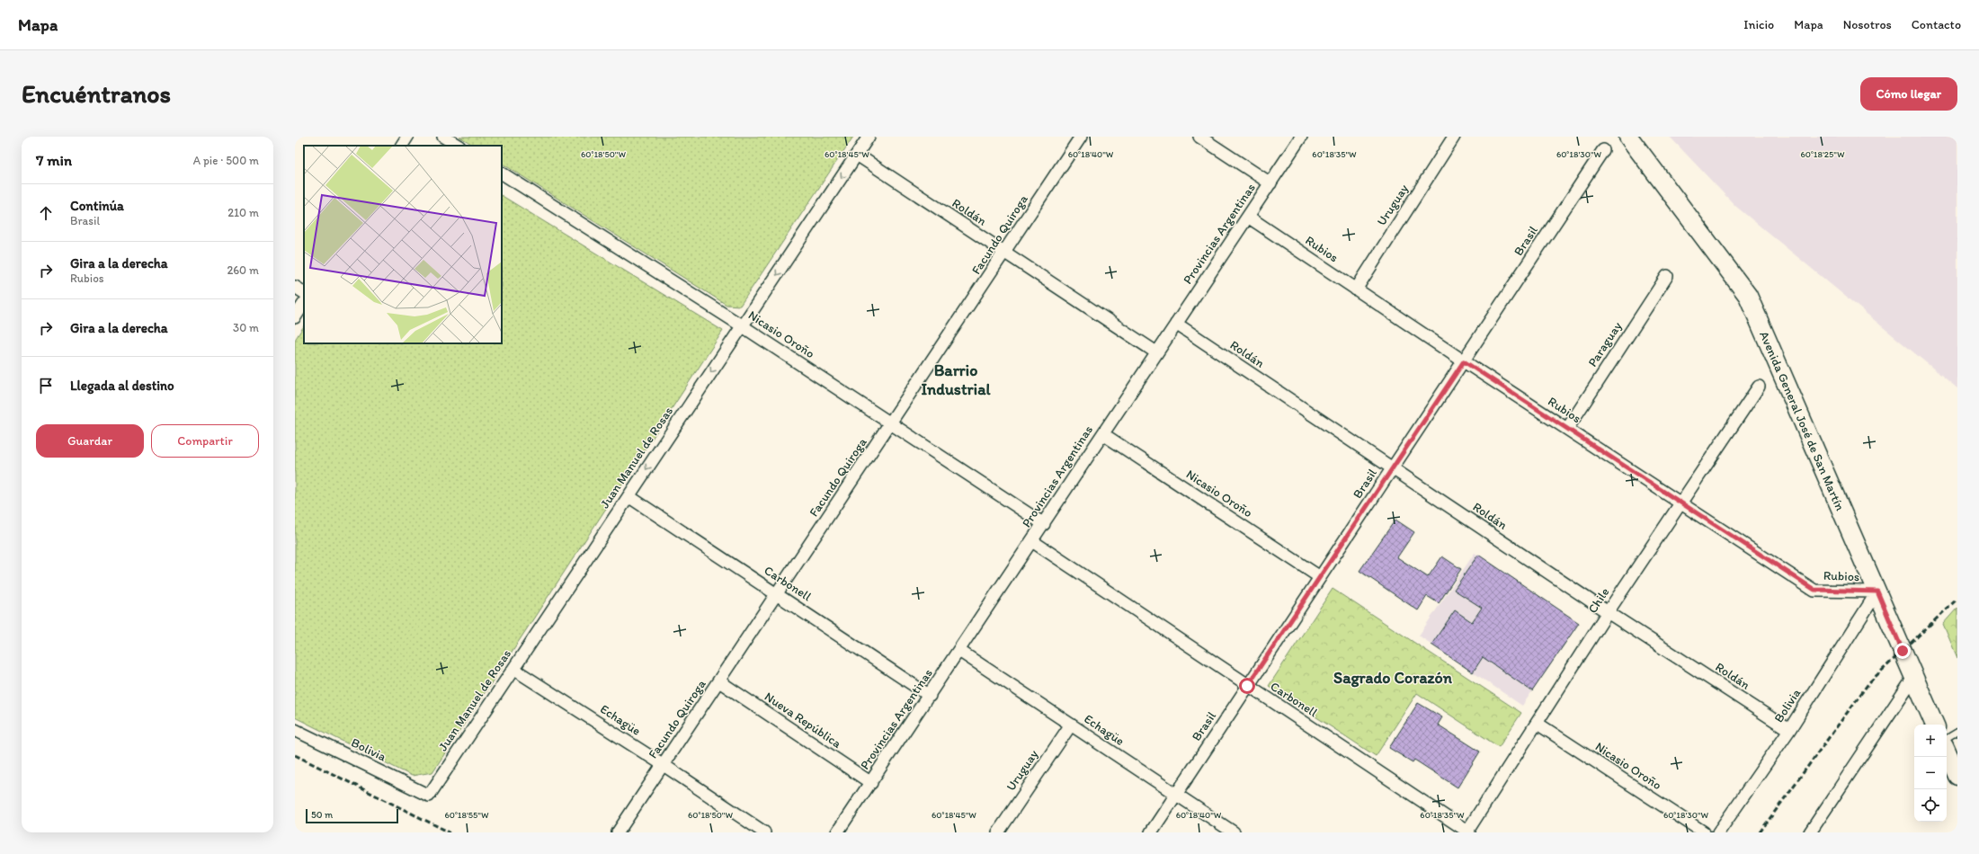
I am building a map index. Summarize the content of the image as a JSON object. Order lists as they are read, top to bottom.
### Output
{
  "streets": {
    "main road": ["Avenida General José de San Martín"],
    "street": [
      "Uruguay",
      "Roldán",
      "Provincias Argentinas",
      "Facundo Quiroga",
      "Brasil",
      "Rubios",
      "Nicasio Oroño",
      "Paraguay",
      "Juan Manuel de Rosas",
      "Carbonell",
      "Chile",
      "Bolivia",
      "Echagüe",
      "Nueva República"
    ]
  },
  "crossings": [
    ["Uruguay", "Rubios"],
    ["Uruguay", "Echagüe"],
    ["Roldán", "Provincias Argentinas"],
    ["Roldán", "Facundo Quiroga"],
    ["Roldán", "Brasil"],
    ["Roldán", "Juan Manuel de Rosas"],
    ["Roldán", "Chile"],
    ["Roldán", "Bolivia"],
    ["Provincias Argentinas", "Rubios"],
    ["Provincias Argentinas", "Nicasio Oroño"],
    ["Provincias Argentinas", "Carbonell"],
    ["Provincias Argentinas", "Echagüe"],
    ["Provincias Argentinas", "Nueva República"],
    ["Facundo Quiroga", "Nicasio Oroño"],
    ["Facundo Quiroga", "Carbonell"],
    ["Facundo Quiroga", "Echagüe"],
    ["Facundo Quiroga", "Nueva República"],
    ["Brasil", "Rubios"],
    ["Brasil", "Nicasio Oroño"],
    ["Brasil", "Carbonell"],
    ["Brasil", "Echagüe"],
    ["Rubios", "Paraguay"],
    ["Rubios", "Avenida General José de San Martín"],
    ["Rubios", "Chile"],
    ["Rubios", "Bolivia"],
    ["Nicasio Oroño", "Juan Manuel de Rosas"],
    ["Nicasio Oroño", "Chile"],
    ["Avenida General José de San Martín", "Bolivia"],
    ["Juan Manuel de Rosas", "Carbonell"],
    ["Juan Manuel de Rosas", "Bolivia"],
    ["Juan Manuel de Rosas", "Echagüe"],
    ["Carbonell", "Chile"]
  ],
  "one_way": ["Juan Manuel de Rosas"],
  "districts": ["Barrio Industrial", "Sagrado Corazón"],
  "scale_bar": "50 m",
  "page": {
    "header": "Mapa",
    "nav": [
      "Inicio",
      "Mapa",
      "Nosotros",
      "Contacto"
    ],
    "buttons": [
      "Cómo llegar",
      ["Guardar", "Compartir"]
    ],
    "title": "Encuéntranos",
    "heading": ["7 min", "A pie · 500 m"],
    "list": [
      ["Continúa", "Brasil", "210 m"],
      ["Gira a la derecha", "Rubios", "260 m"],
      ["Gira a la derecha", "30 m"],
      "Llegada al destino"
    ],
    "map_buttons": ["+", "−"],
    "scale": "50 m"
  },
  "coordinates": [
    "60°18'35\"W",
    "60°18'50\"W",
    "60°18'45\"W",
    "60°18'40\"W",
    "60°18'30\"W",
    "60°18'25\"W",
    "60°18'55\"W"
  ]
}
